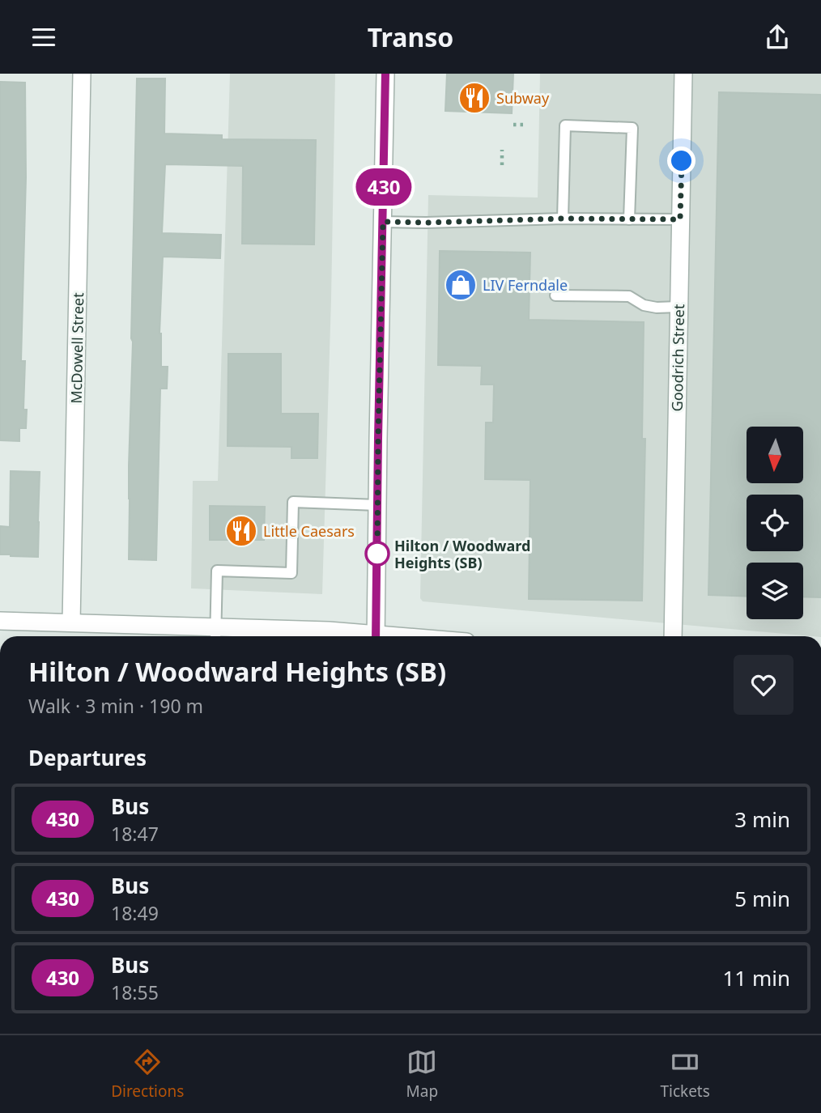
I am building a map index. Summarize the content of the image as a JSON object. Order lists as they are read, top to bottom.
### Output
{
  "streets": {
    "street": ["McDowell Street", "Goodrich Street"]
  },
  "places": {
    "restaurant": ["Subway", "Little Caesars"],
    "shop": ["LIV Ferndale"],
    "other": ["Hilton / Woodward Heights (SB)"]
  },
  "lines": ["bus line 430"],
  "north": "bottom",
  "page": {
    "header": "Transo",
    "on_map": "430",
    "heading": [
      ["Hilton / Woodward Heights (SB)", "Walk · 3 min · 190 m"],
      "Departures"
    ],
    "list": [
      {
        "mark": "430",
        "name": "Bus",
        "note": "18:47",
        "value": "3 min"
      },
      {
        "mark": "430",
        "name": "Bus",
        "note": "18:49",
        "value": "5 min"
      },
      {
        "mark": "430",
        "name": "Bus",
        "note": "18:55",
        "value": "11 min"
      }
    ],
    "tabs": ["Directions", "Map", "Tickets"]
  }
}
